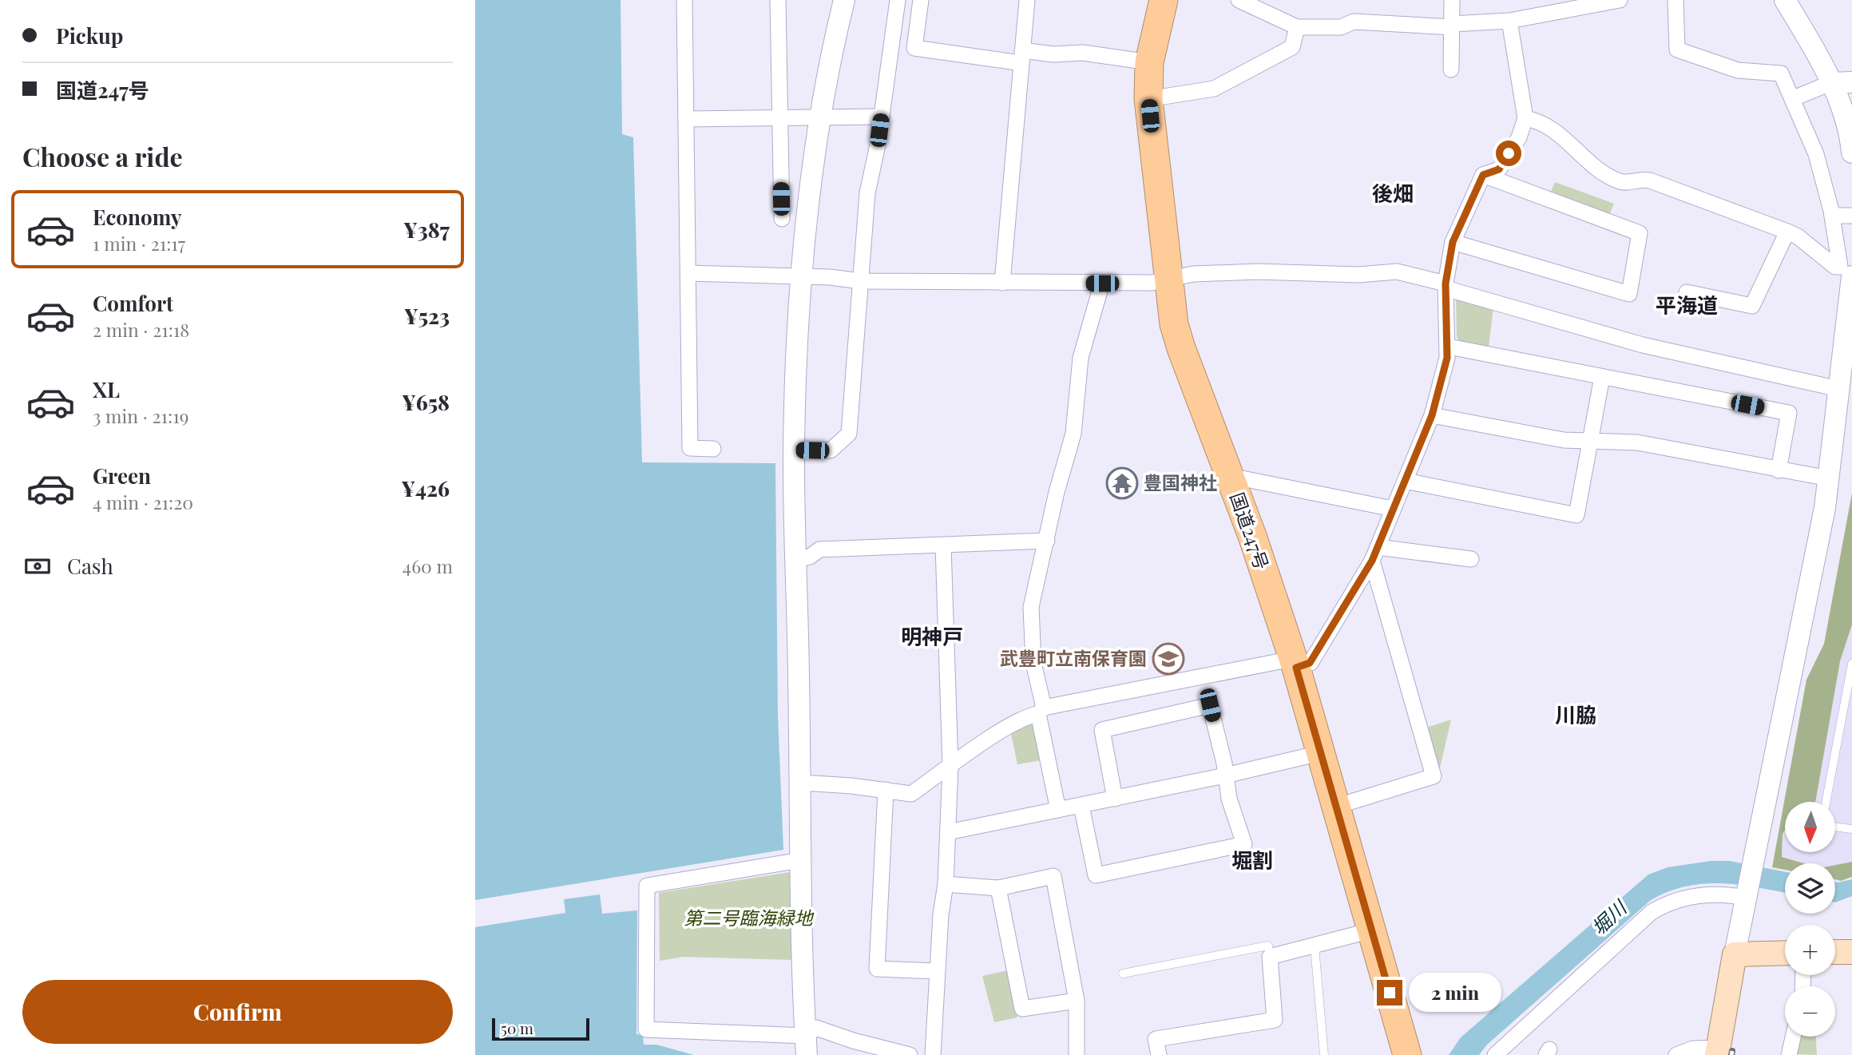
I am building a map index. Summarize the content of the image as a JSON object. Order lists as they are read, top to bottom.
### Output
{
  "streets": {
    "highway": ["国道247号"]
  },
  "districts": [
    "後畑",
    "平海道",
    "明神戸",
    "川脇",
    "堀割"
  ],
  "water": ["堀川"],
  "parks": ["第二号臨海緑地"],
  "places": {
    "temple": ["豊国神社"],
    "school or university": ["武豊町立南保育園"]
  },
  "scale_bar": "50 m",
  "north": "bottom",
  "page": {
    "banner": ["Pickup", "国道247号"],
    "heading": "Choose a ride",
    "list": [
      {
        "name": "Economy",
        "note": "1 min · 21:17",
        "value": "¥387"
      },
      {
        "name": "Comfort",
        "note": "2 min · 21:18",
        "value": "¥523"
      },
      {
        "name": "XL",
        "note": "3 min · 21:19",
        "value": "¥658"
      },
      {
        "name": "Green",
        "note": "4 min · 21:20",
        "value": "¥426"
      }
    ],
    "pay": ["Cash", "460 m"],
    "map_buttons": ["+", "−"],
    "buttons": "Confirm",
    "bubble": "2 min",
    "scale": "50 m"
  }
}
